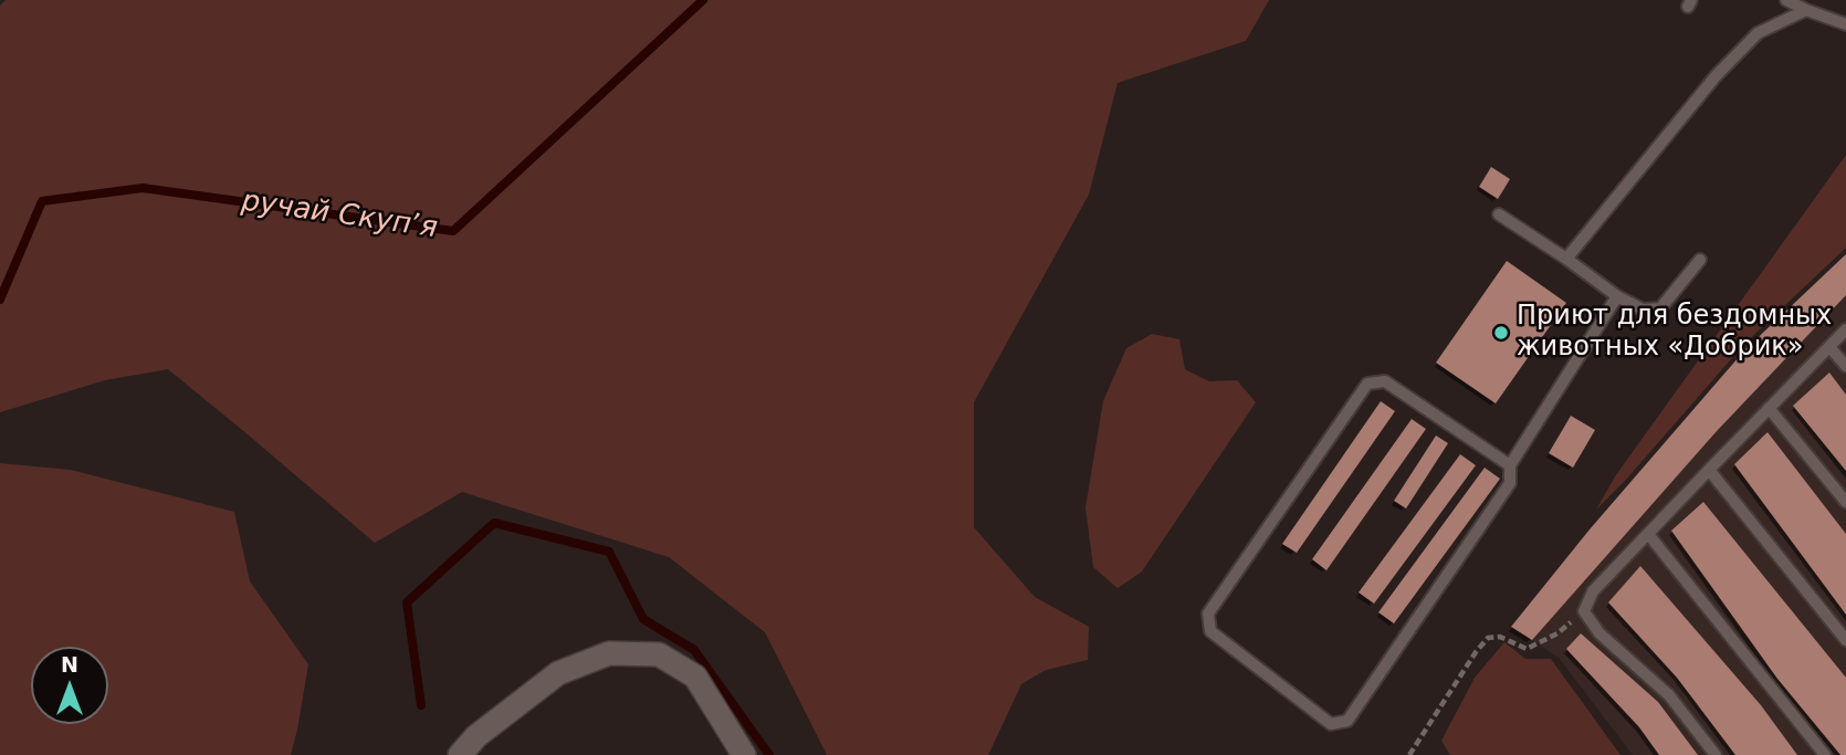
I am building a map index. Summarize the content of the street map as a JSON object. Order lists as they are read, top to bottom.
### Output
{
  "water": ["ручай Скупʼя"],
  "places": ["Приют для бездомных животных «Добрик»"],
  "north": "top"
}
